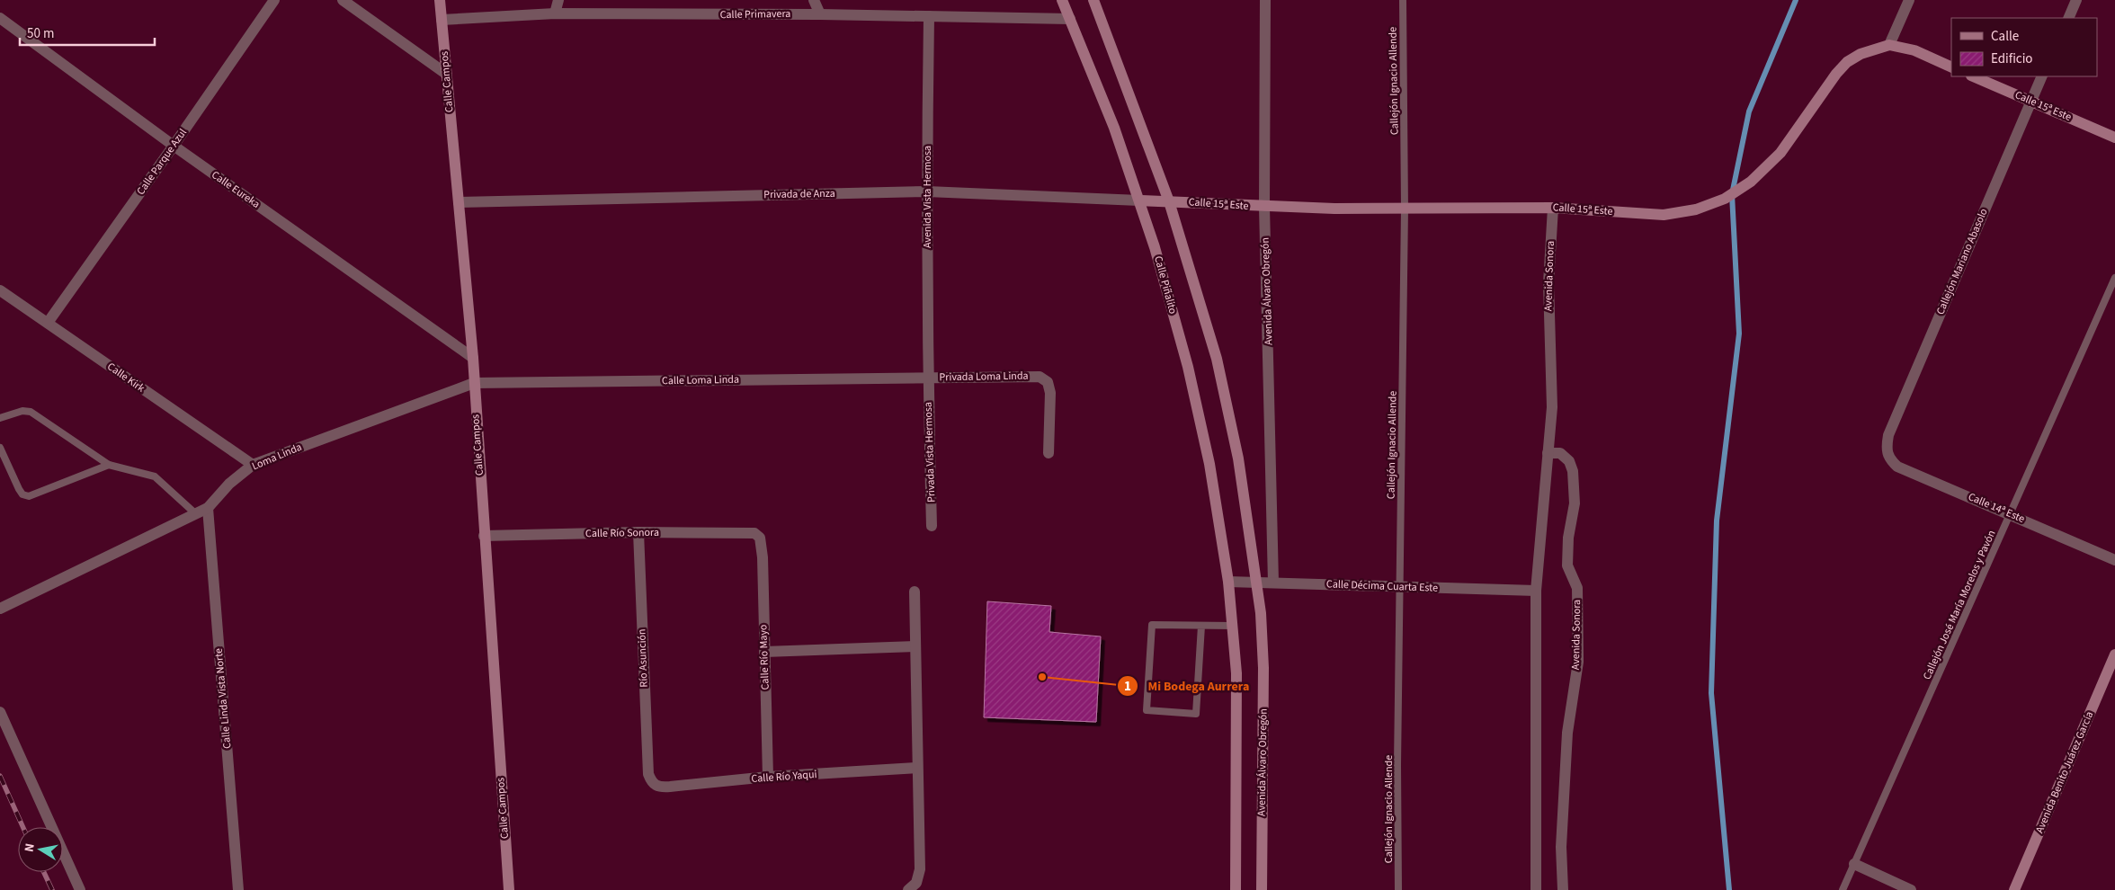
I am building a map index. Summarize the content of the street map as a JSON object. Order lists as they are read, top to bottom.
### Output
{
  "streets": {
    "street": [
      "Calle Primavera",
      "Calle Campos",
      "Calle 15ª Este",
      "Calle Parque Azul",
      "Calle Eureka",
      "Privada de Anza",
      "Avenida Vista Hermosa",
      "Callejón Mariano Abasolo",
      "Avenida Sonora",
      "Calle Piñalito",
      "Avenida Álvaro Obregón",
      "Privada Loma Linda",
      "Calle Kirk",
      "Calle Loma Linda",
      "Privada Vista Hermosa",
      "Loma Linda",
      "Calle 14ª Este",
      "Calle Río Sonora",
      "Calle Décima Cuarta Este",
      "Calle Río Mayo",
      "Río Asunción",
      "Calle Linda Vista Norte",
      "Avenida Benito Juárez García",
      "Calle Río Yaqui"
    ],
    "lane": ["Callejón Ignacio Allende", "Callejón José María Morelos y Pavón"]
  },
  "crossings": [
    ["Calle Primavera", "Calle Campos"],
    ["Calle Primavera", "Avenida Vista Hermosa"],
    ["Calle Primavera", "Calle Piñalito"],
    ["Callejón Ignacio Allende", "Calle 15ª Este"],
    ["Callejón Ignacio Allende", "Calle Décima Cuarta Este"],
    ["Calle Campos", "Calle Eureka"],
    ["Calle Campos", "Privada de Anza"],
    ["Calle Campos", "Calle Loma Linda"],
    ["Calle Campos", "Loma Linda"],
    ["Calle Campos", "Calle Río Sonora"],
    ["Calle 15ª Este", "Privada de Anza"],
    ["Calle 15ª Este", "Callejón Mariano Abasolo"],
    ["Calle 15ª Este", "Avenida Sonora"],
    ["Calle 15ª Este", "Calle Piñalito"],
    ["Calle 15ª Este", "Avenida Álvaro Obregón"],
    ["Calle Parque Azul", "Calle Eureka"],
    ["Calle Parque Azul", "Calle Kirk"],
    ["Privada de Anza", "Avenida Vista Hermosa"],
    ["Privada de Anza", "Calle Piñalito"],
    ["Avenida Vista Hermosa", "Privada Loma Linda"],
    ["Avenida Vista Hermosa", "Calle Loma Linda"],
    ["Avenida Vista Hermosa", "Privada Vista Hermosa"],
    ["Callejón Mariano Abasolo", "Calle 14ª Este"],
    ["Avenida Sonora", "Calle Décima Cuarta Este"],
    ["Calle Piñalito", "Calle Décima Cuarta Este"],
    ["Avenida Álvaro Obregón", "Calle Décima Cuarta Este"],
    ["Privada Loma Linda", "Calle Loma Linda"],
    ["Privada Loma Linda", "Privada Vista Hermosa"],
    ["Calle Kirk", "Loma Linda"],
    ["Calle Loma Linda", "Privada Vista Hermosa"],
    ["Calle Loma Linda", "Loma Linda"],
    ["Loma Linda", "Calle Linda Vista Norte"],
    ["Calle 14ª Este", "Callejón José María Morelos y Pavón"],
    ["Calle Río Sonora", "Calle Río Mayo"],
    ["Calle Río Sonora", "Río Asunción"],
    ["Calle Río Mayo", "Calle Río Yaqui"],
    ["Río Asunción", "Calle Río Yaqui"]
  ],
  "places": ["Mi Bodega Aurrera"],
  "legend": ["Calle", "Edificio"],
  "scale_bar": "50 m",
  "north": "left"
}
